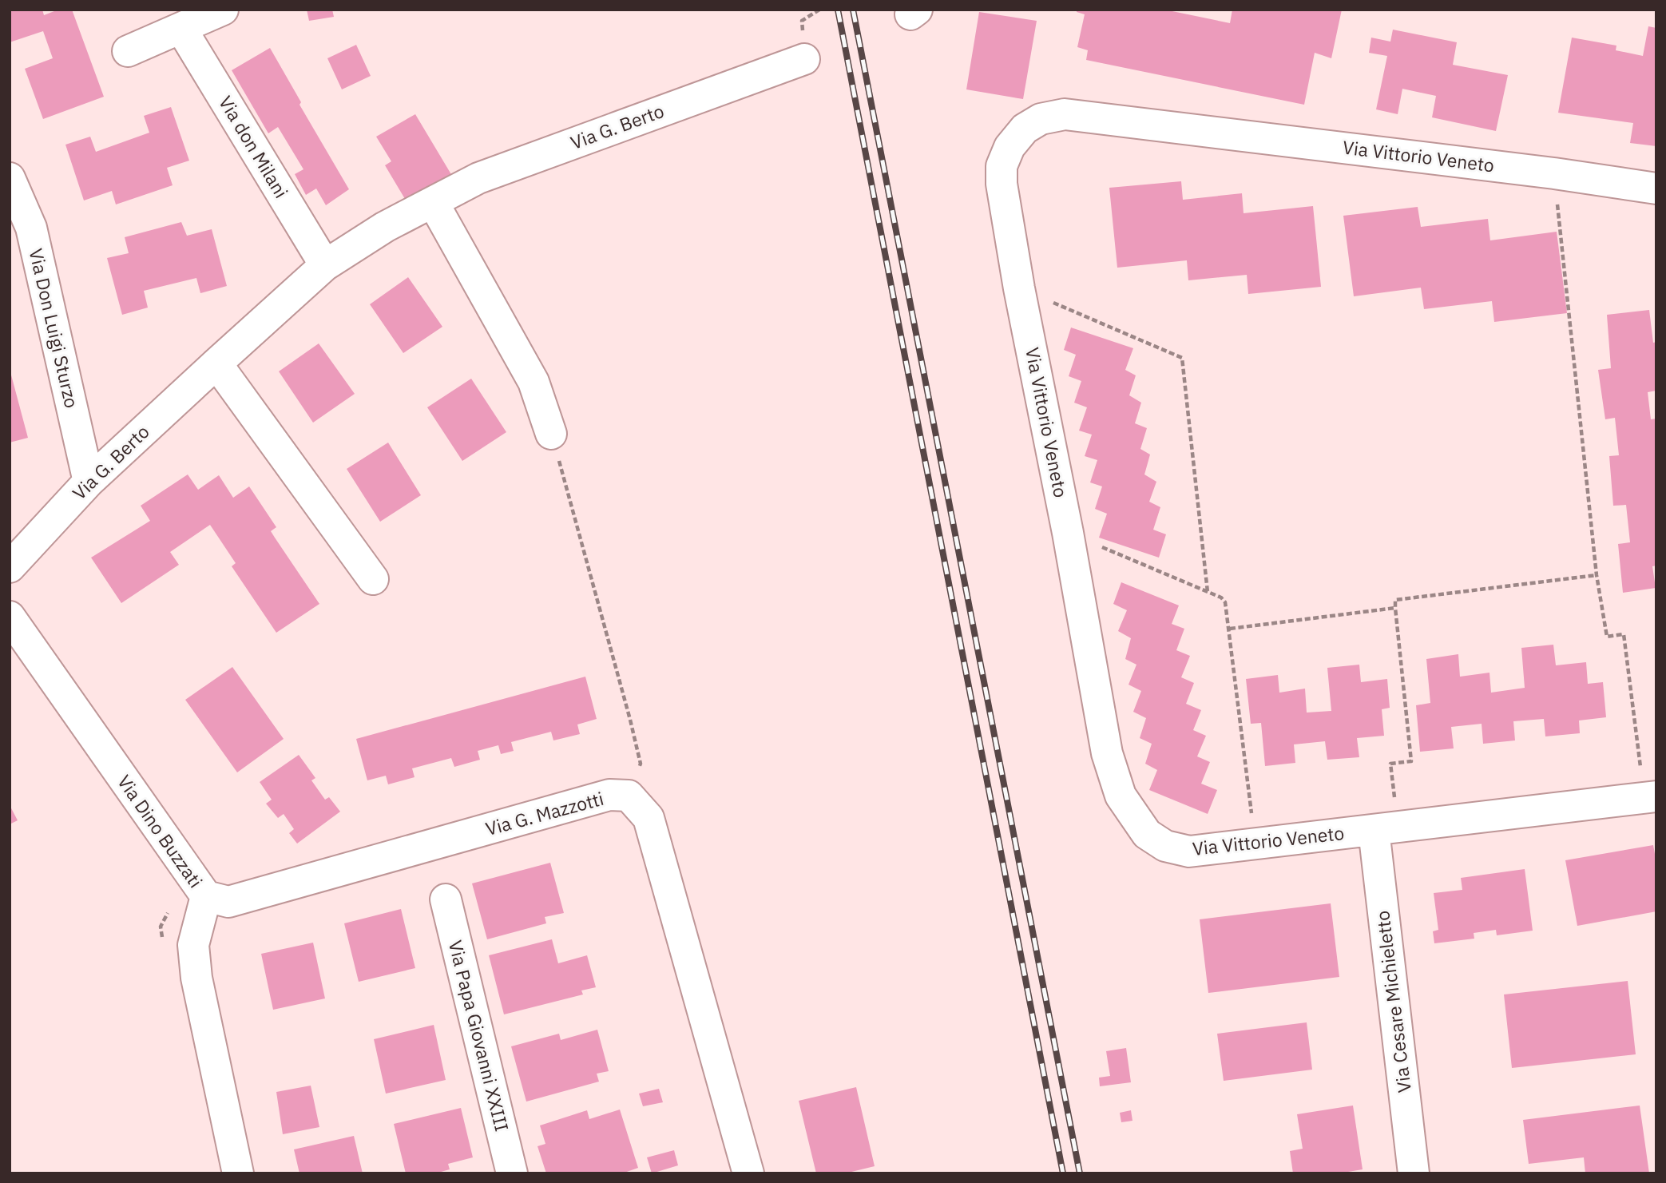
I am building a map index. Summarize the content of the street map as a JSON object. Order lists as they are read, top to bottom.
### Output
{
  "streets": {
    "street": [
      "Via G. Berto",
      "Via don Milani",
      "Via Vittorio Veneto",
      "Via Don Luigi Sturzo",
      "Via G. Mazzotti",
      "Via Dino Buzzati",
      "Via Cesare Michieletto",
      "Via Papa Giovanni XXIII"
    ]
  },
  "crossings": [
    ["Via G. Berto", "Via don Milani"],
    ["Via G. Berto", "Via Don Luigi Sturzo"],
    ["Via Vittorio Veneto", "Via Cesare Michieletto"],
    ["Via G. Mazzotti", "Via Dino Buzzati"]
  ]
}
